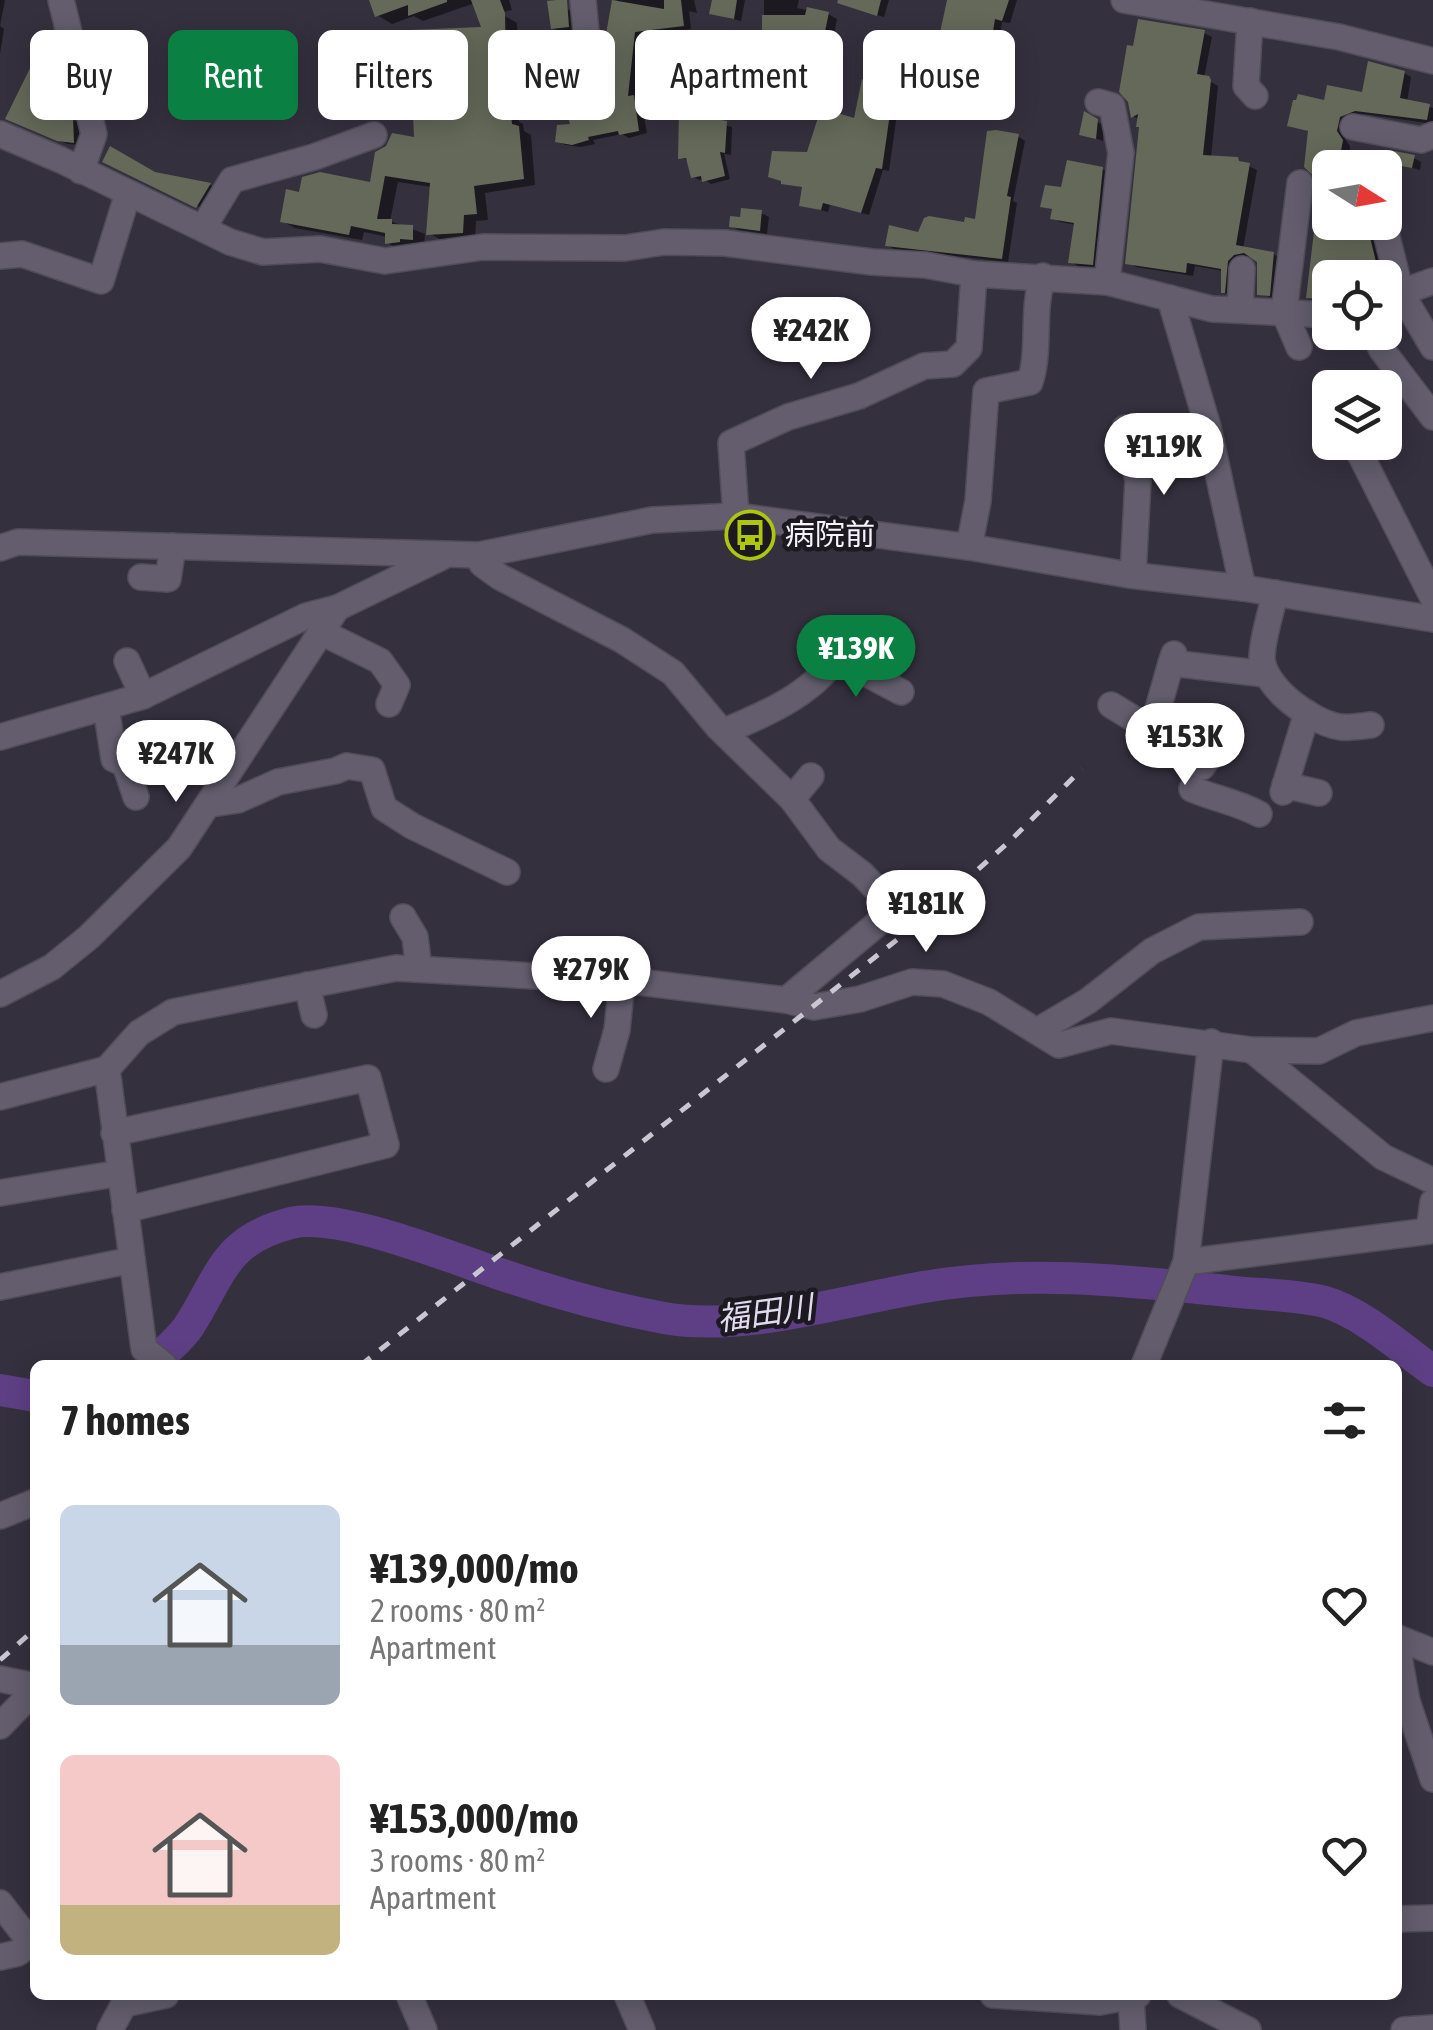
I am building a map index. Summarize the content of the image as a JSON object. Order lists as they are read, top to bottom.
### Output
{
  "water": ["福田川"],
  "places": {
    "bus stop": ["病院前"]
  },
  "north": "right",
  "page": {
    "chip": [
      "Buy",
      "Rent",
      "Filters",
      "New",
      "Apartment",
      "House"
    ],
    "price": [
      "¥242K",
      "¥119K",
      "¥139K",
      "¥153K",
      "¥247K",
      "¥181K",
      "¥279K"
    ],
    "heading": "7 homes",
    "list": [
      {
        "name": "¥139,000/mo",
        "note": "2 rooms · 80 m² · Apartment"
      },
      {
        "name": "¥153,000/mo",
        "note": "3 rooms · 80 m² · Apartment"
      }
    ]
  }
}
